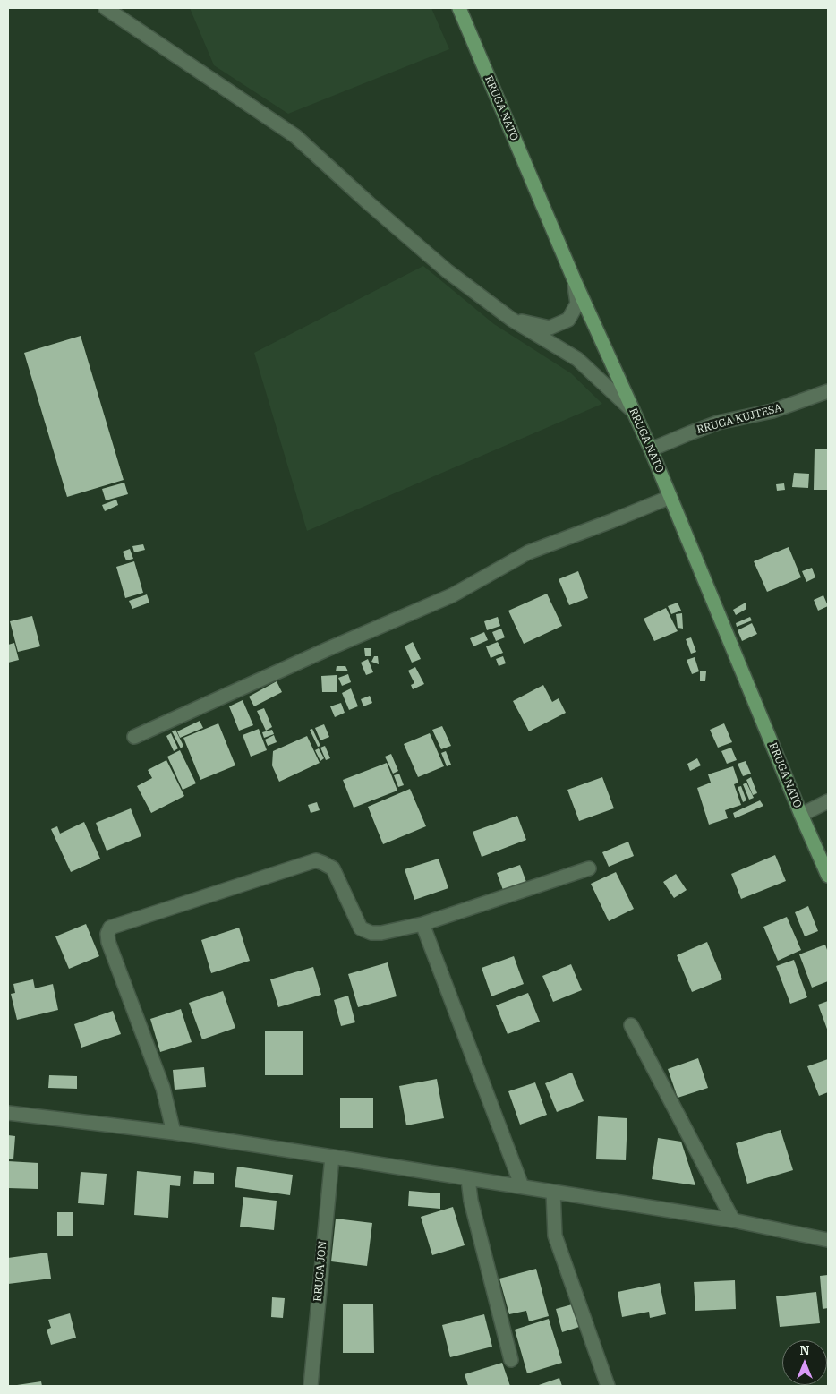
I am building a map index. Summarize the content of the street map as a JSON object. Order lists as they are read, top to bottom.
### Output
{
  "streets": {
    "main road": ["RRUGA NATO"],
    "street": ["RRUGA KUJTESA", "RRUGA JON"]
  },
  "crossings": [
    ["RRUGA NATO", "RRUGA KUJTESA"]
  ],
  "north": "top"
}
